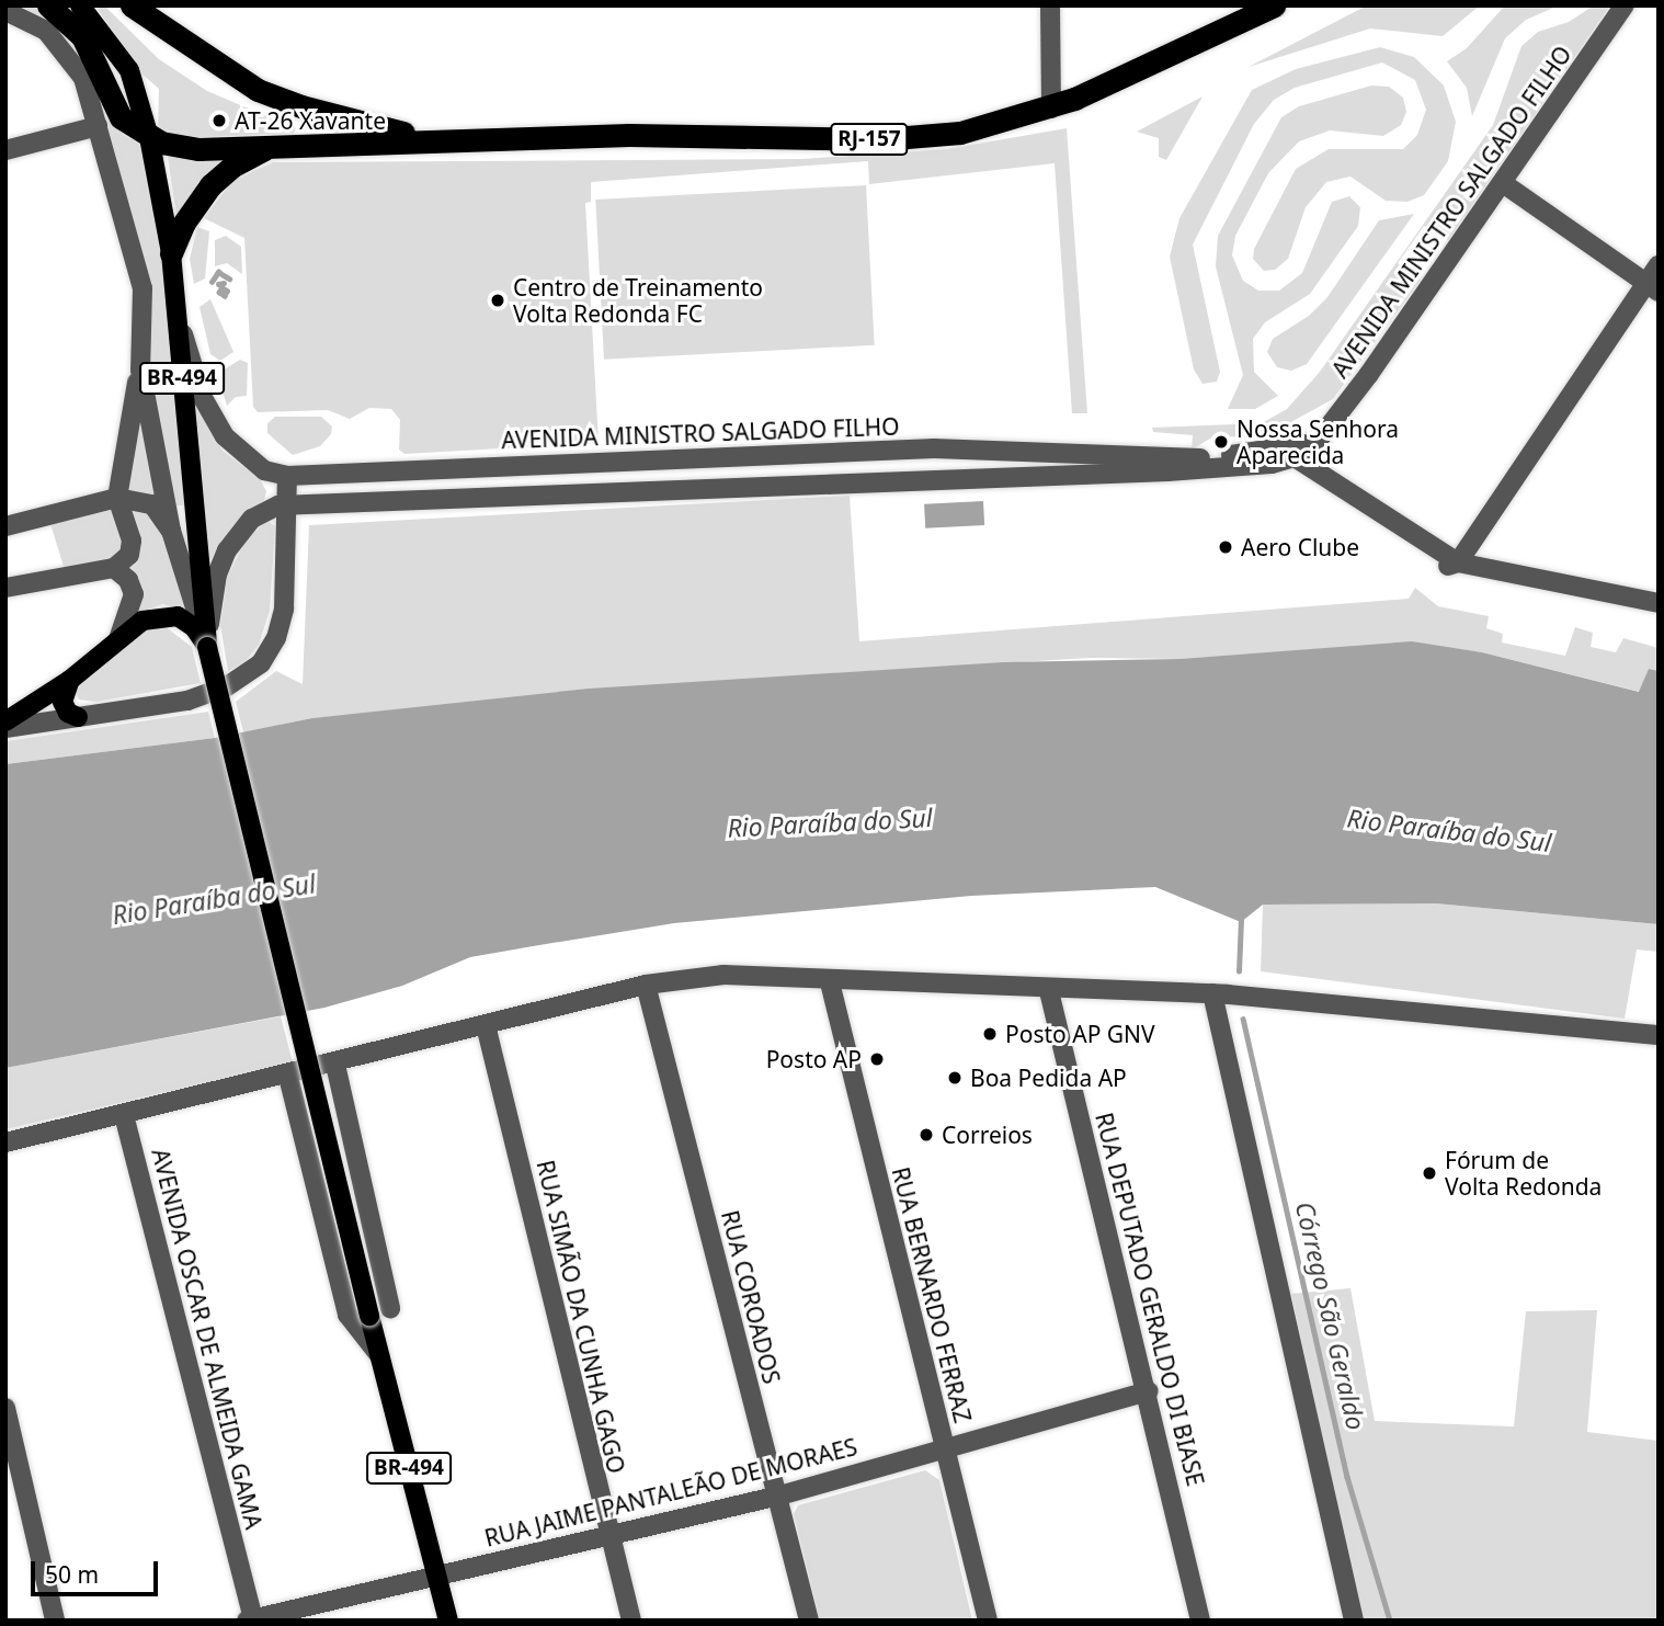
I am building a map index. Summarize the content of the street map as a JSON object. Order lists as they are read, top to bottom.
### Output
{
  "streets": {
    "highway": ["RJ-157"],
    "main road": ["BR-494"],
    "street": [
      "AVENIDA MINISTRO SALGADO FILHO",
      "RUA BERNARDO FERRAZ",
      "RUA COROADOS",
      "RUA DEPUTADO GERALDO DI BIASE",
      "RUA SIMÃO DA CUNHA GAGO",
      "AVENIDA OSCAR DE ALMEIDA GAMA",
      "RUA JAIME PANTALEÃO DE MORAES"
    ]
  },
  "crossings": [
    ["AVENIDA MINISTRO SALGADO FILHO", "BR-494"],
    ["BR-494", "RUA JAIME PANTALEÃO DE MORAES"],
    ["RUA BERNARDO FERRAZ", "RUA JAIME PANTALEÃO DE MORAES"],
    ["RUA COROADOS", "RUA JAIME PANTALEÃO DE MORAES"],
    ["RUA DEPUTADO GERALDO DI BIASE", "RUA JAIME PANTALEÃO DE MORAES"],
    ["RUA SIMÃO DA CUNHA GAGO", "RUA JAIME PANTALEÃO DE MORAES"],
    ["AVENIDA OSCAR DE ALMEIDA GAMA", "RUA JAIME PANTALEÃO DE MORAES"]
  ],
  "water": ["Rio Paraíba do Sul", "Córrego São Geraldo"],
  "places": [
    "AT-26 Xavante",
    "Centro de Treinamento Volta Redonda FC",
    "Nossa Senhora Aparecida",
    "Aero Clube",
    "Posto AP GNV",
    "Posto AP",
    "Boa Pedida AP",
    "Correios",
    "Fórum de Volta Redonda"
  ],
  "scale_bar": "50 m"
}
